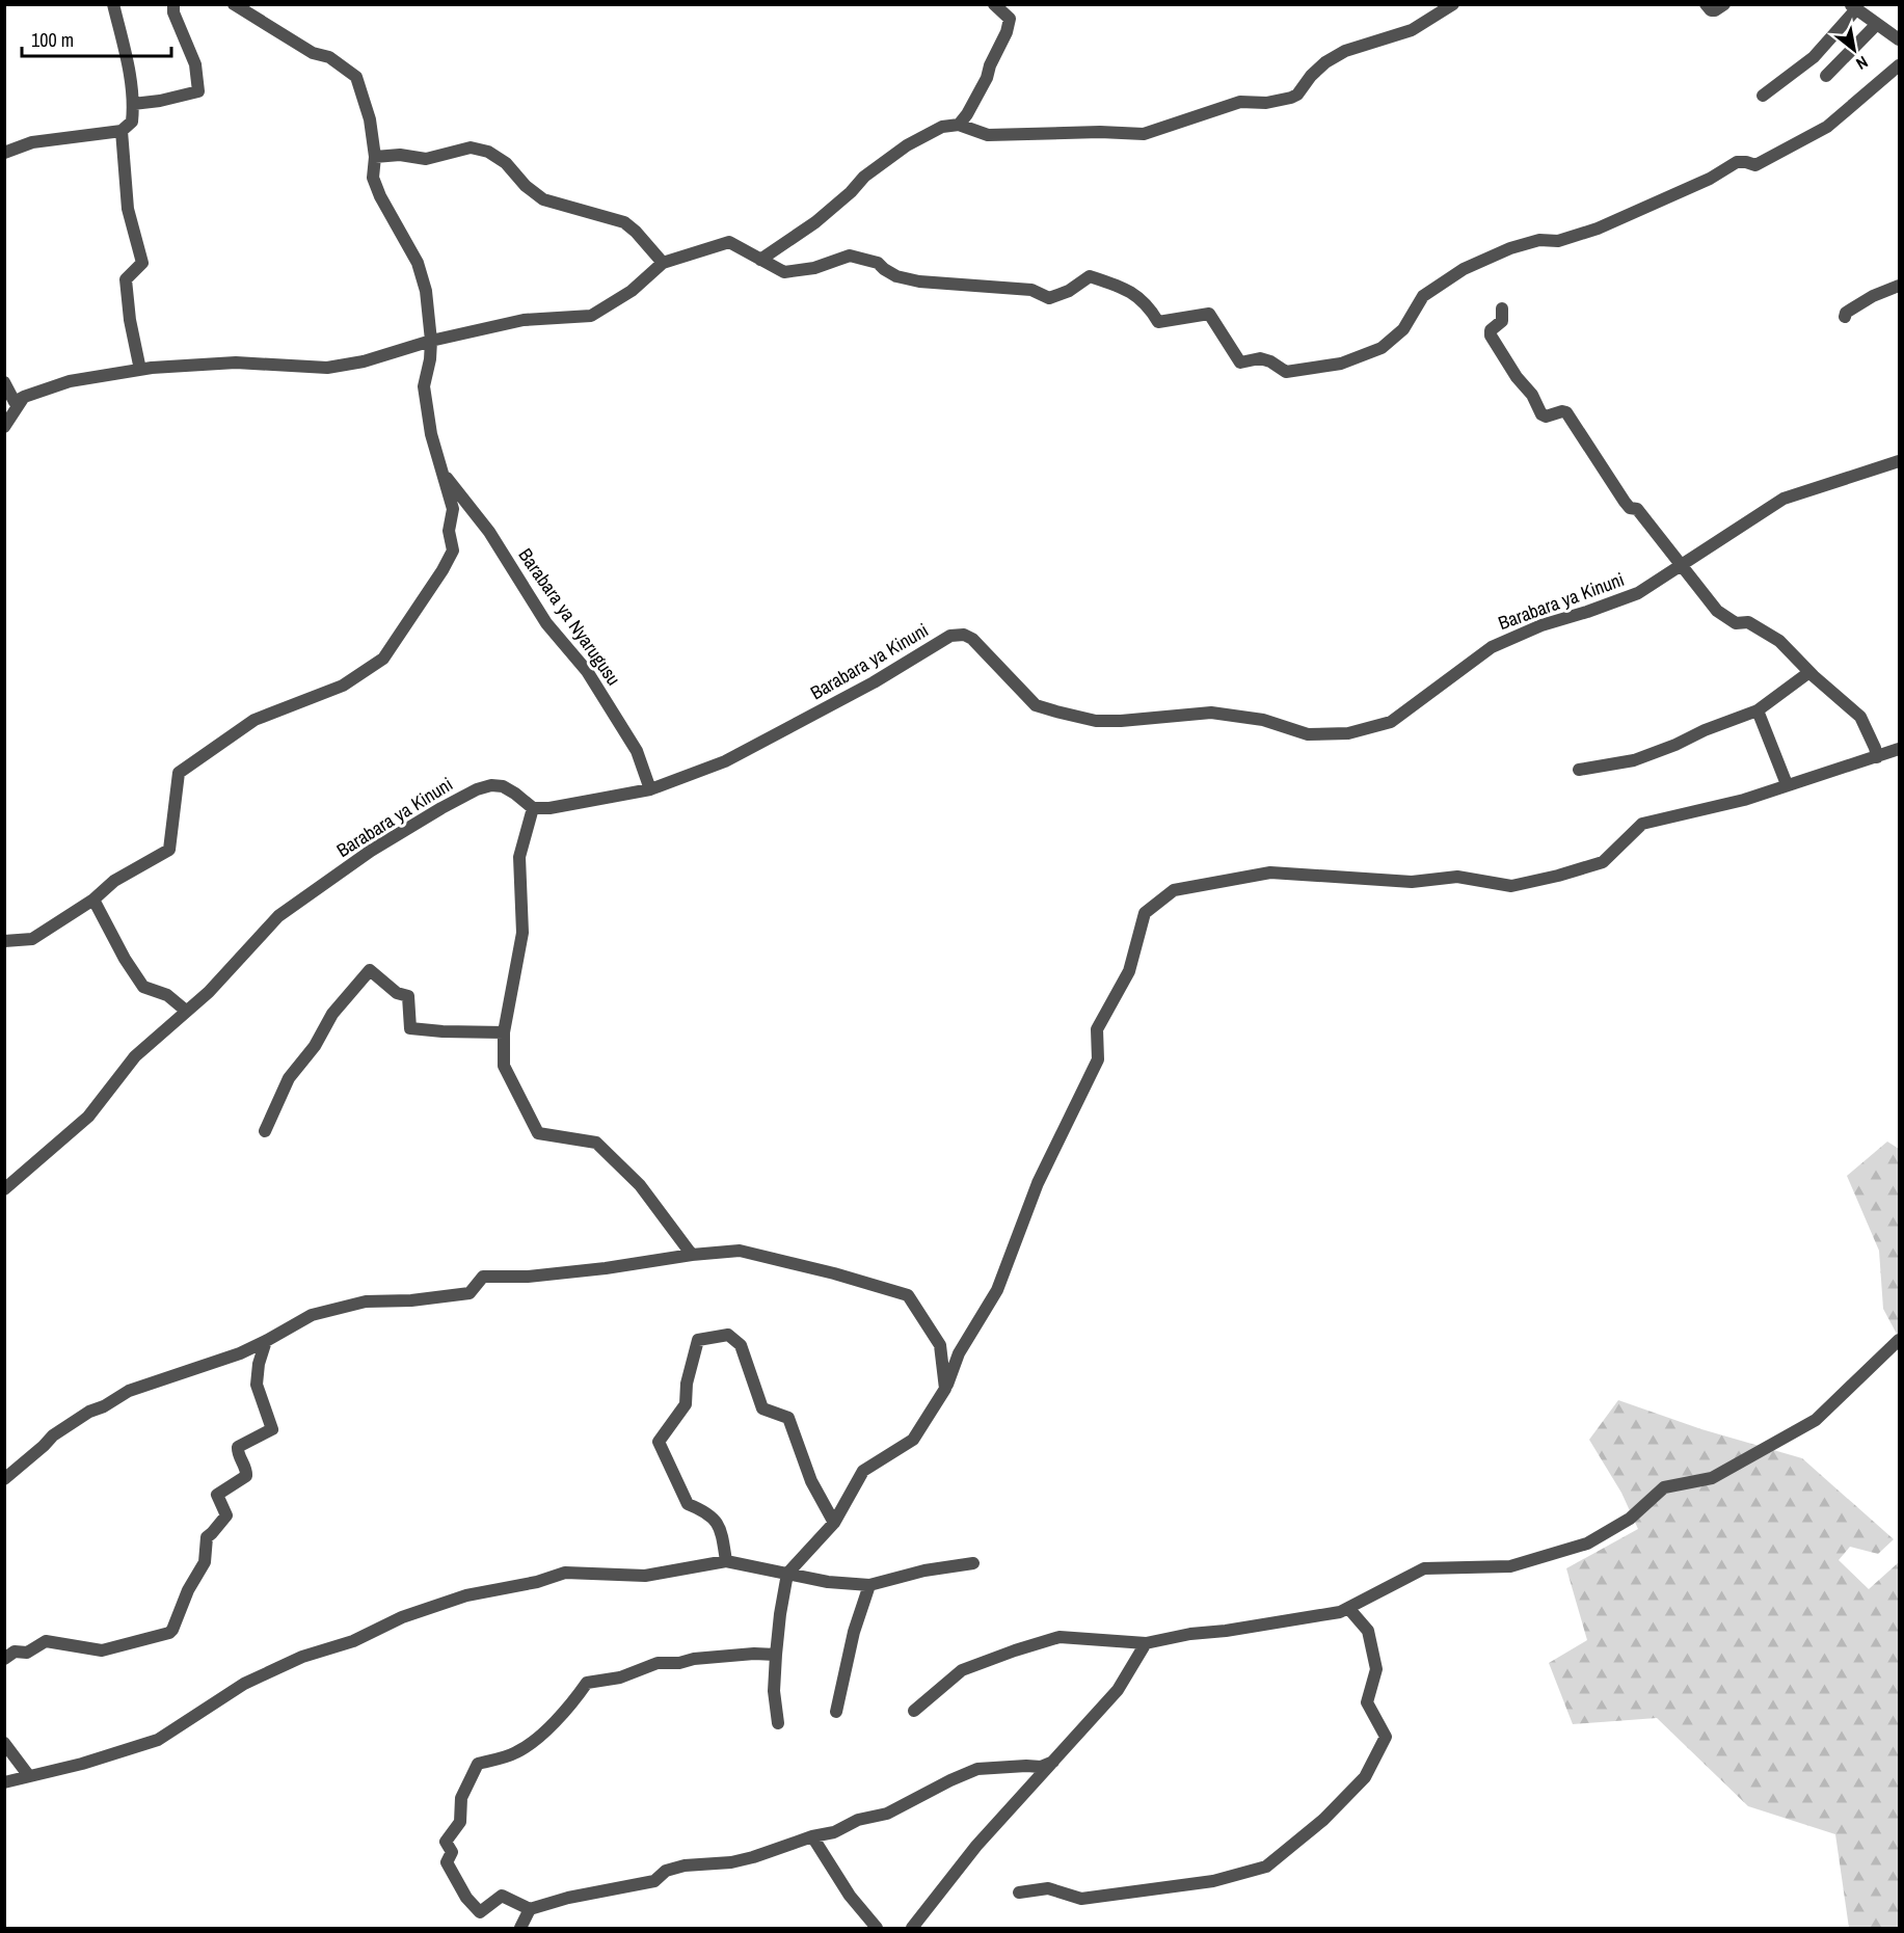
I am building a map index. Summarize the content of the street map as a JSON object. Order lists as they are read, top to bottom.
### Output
{
  "streets": {
    "street": ["Barabara ya Kinuni", "Barabara ya Nyarugusu"]
  },
  "crossings": [
    ["Barabara ya Kinuni", "Barabara ya Nyarugusu"]
  ],
  "scale_bar": "100 m",
  "north": "bottom right"
}
